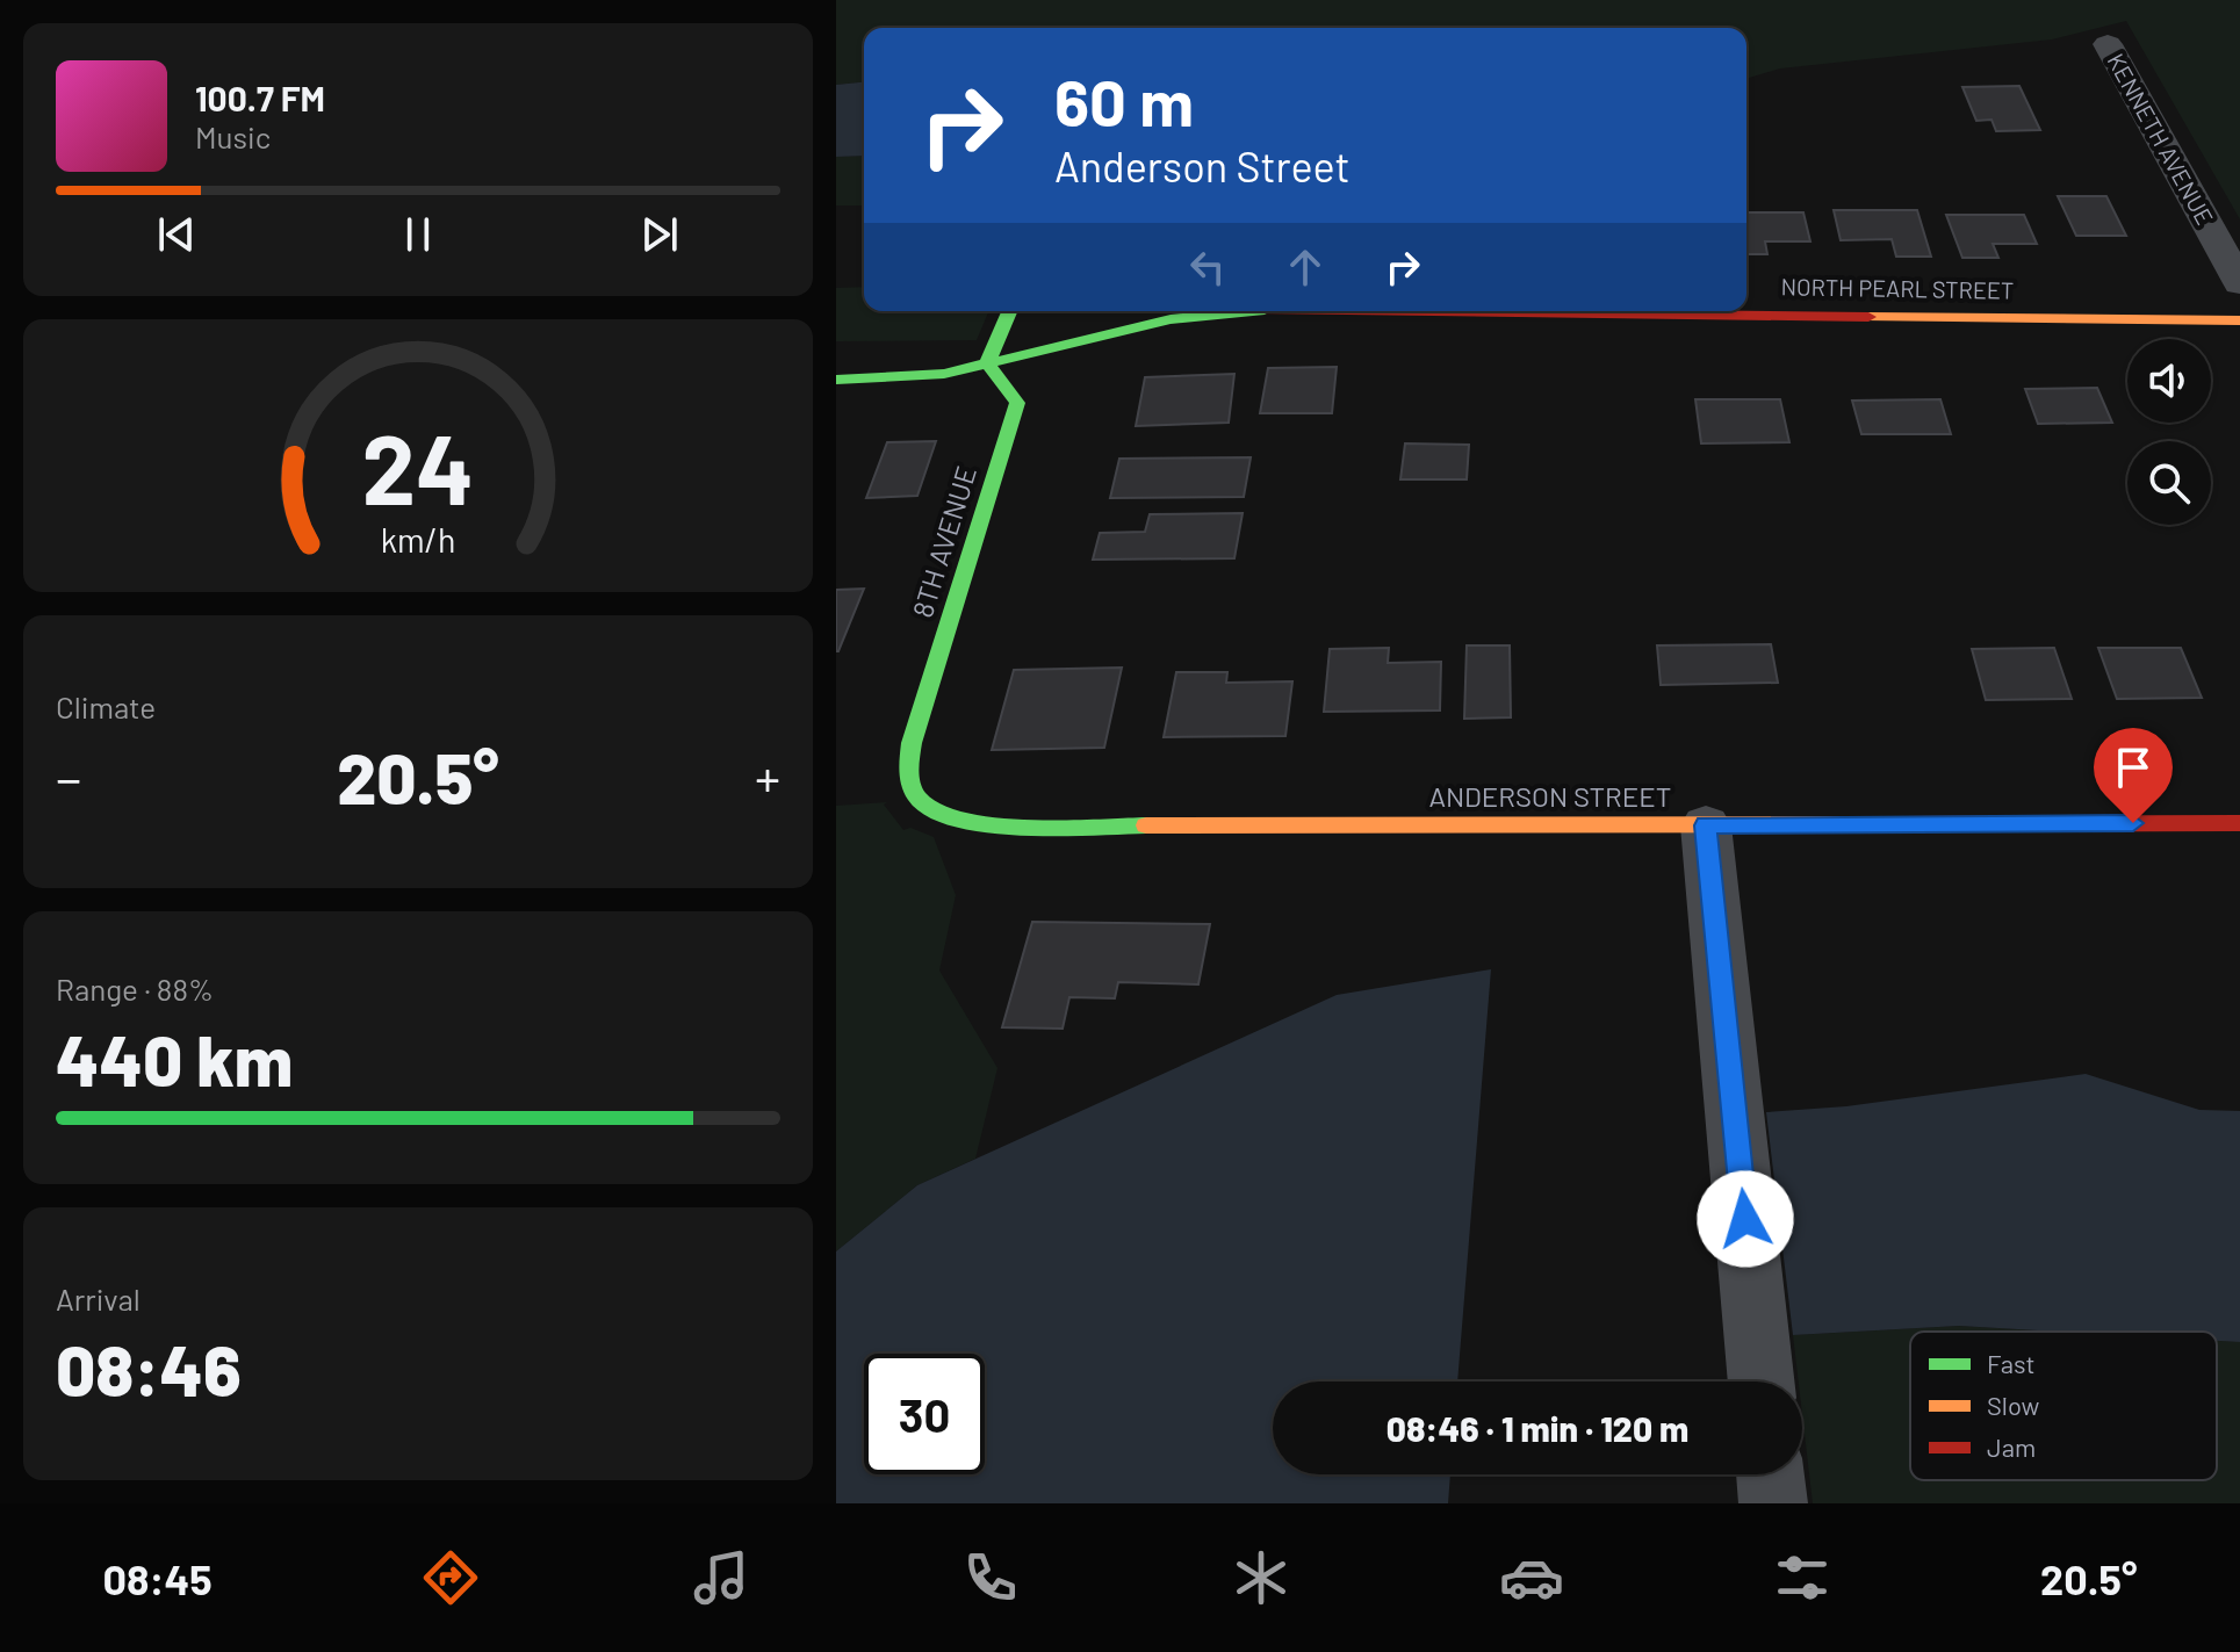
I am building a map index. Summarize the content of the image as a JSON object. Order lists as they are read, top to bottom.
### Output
{
  "streets": {
    "street": [
      "KENNETH AVENUE",
      "NORTH PEARL STREET",
      "8TH AVENUE",
      "ANDERSON STREET"
    ]
  },
  "crossings": [
    ["NORTH PEARL STREET", "8TH AVENUE"],
    ["8TH AVENUE", "ANDERSON STREET"]
  ],
  "legend": ["Fast", "Slow", "Jam"],
  "page": {
    "turn": ["60 m", "Anderson Street"],
    "song": ["100.7 FM", "Music"],
    "tile": [
      "Climate",
      ["Range · 88%", "440 km"],
      ["Arrival", "08:46"]
    ],
    "heat": ["−", "20.5°", "+"],
    "limit": "30",
    "trip": "08:46 · 1 min · 120 m",
    "tabs": ["08:45", "20.5°"],
    "gauge": ["24", "km/h"]
  }
}
